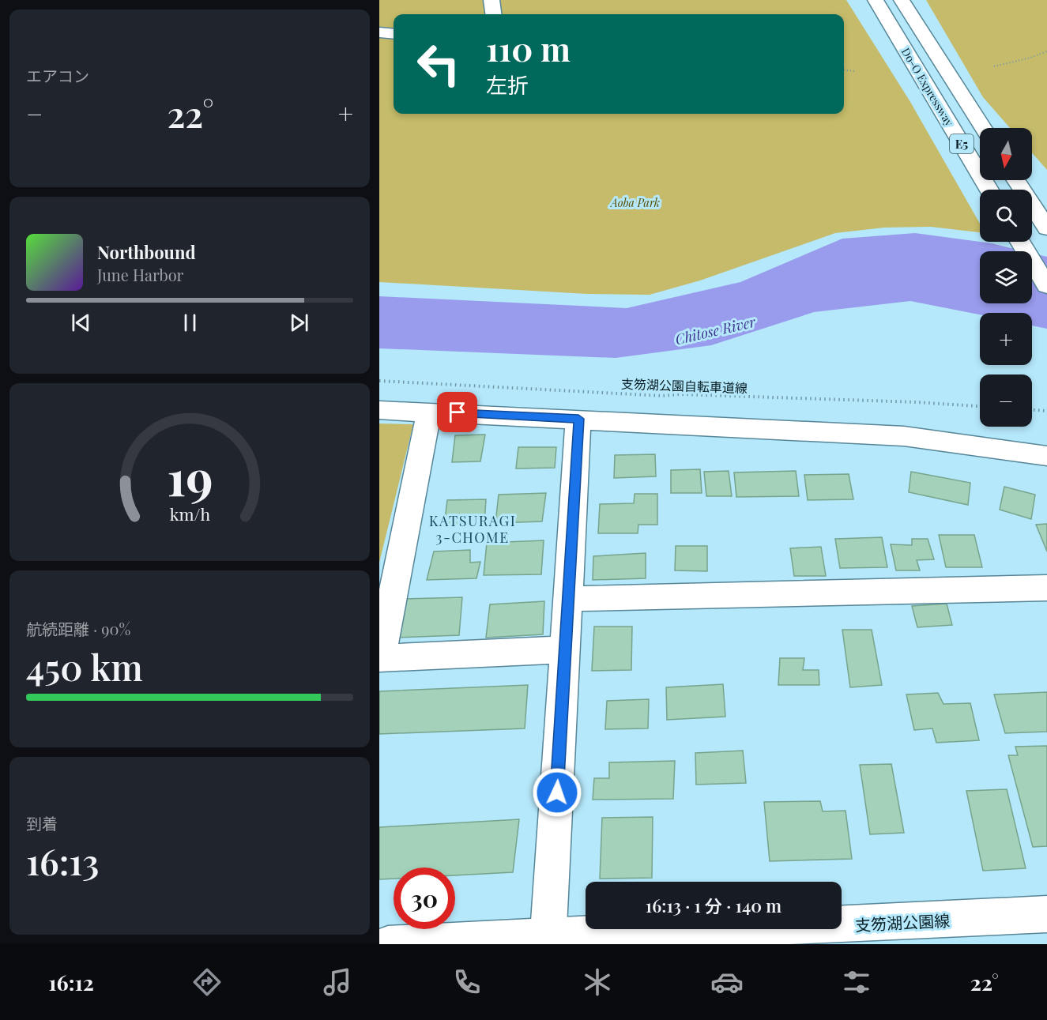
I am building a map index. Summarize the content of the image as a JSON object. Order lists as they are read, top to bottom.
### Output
{
  "streets": {
    "main road": ["Do-O Expressway", "E5", "支笏湖公園線"],
    "path": ["支笏湖公園自転車道線"]
  },
  "districts": ["KATSURAGI 3-CHOME"],
  "water": ["Chitose River"],
  "parks": ["Aoba Park"],
  "north": "bottom",
  "page": {
    "tile": [
      "エアコン",
      ["航続距離 · 90%", "450 km"],
      ["到着", "16:13"]
    ],
    "turn": ["110 m", "左折"],
    "heat": ["−", "22°", "+"],
    "map_buttons": ["+", "−"],
    "song": ["Northbound", "June Harbor"],
    "limit": "30",
    "trip": "16:13 · 1 分 · 140 m",
    "tabs": ["16:12", "22°"],
    "gauge": ["19", "km/h"]
  }
}
